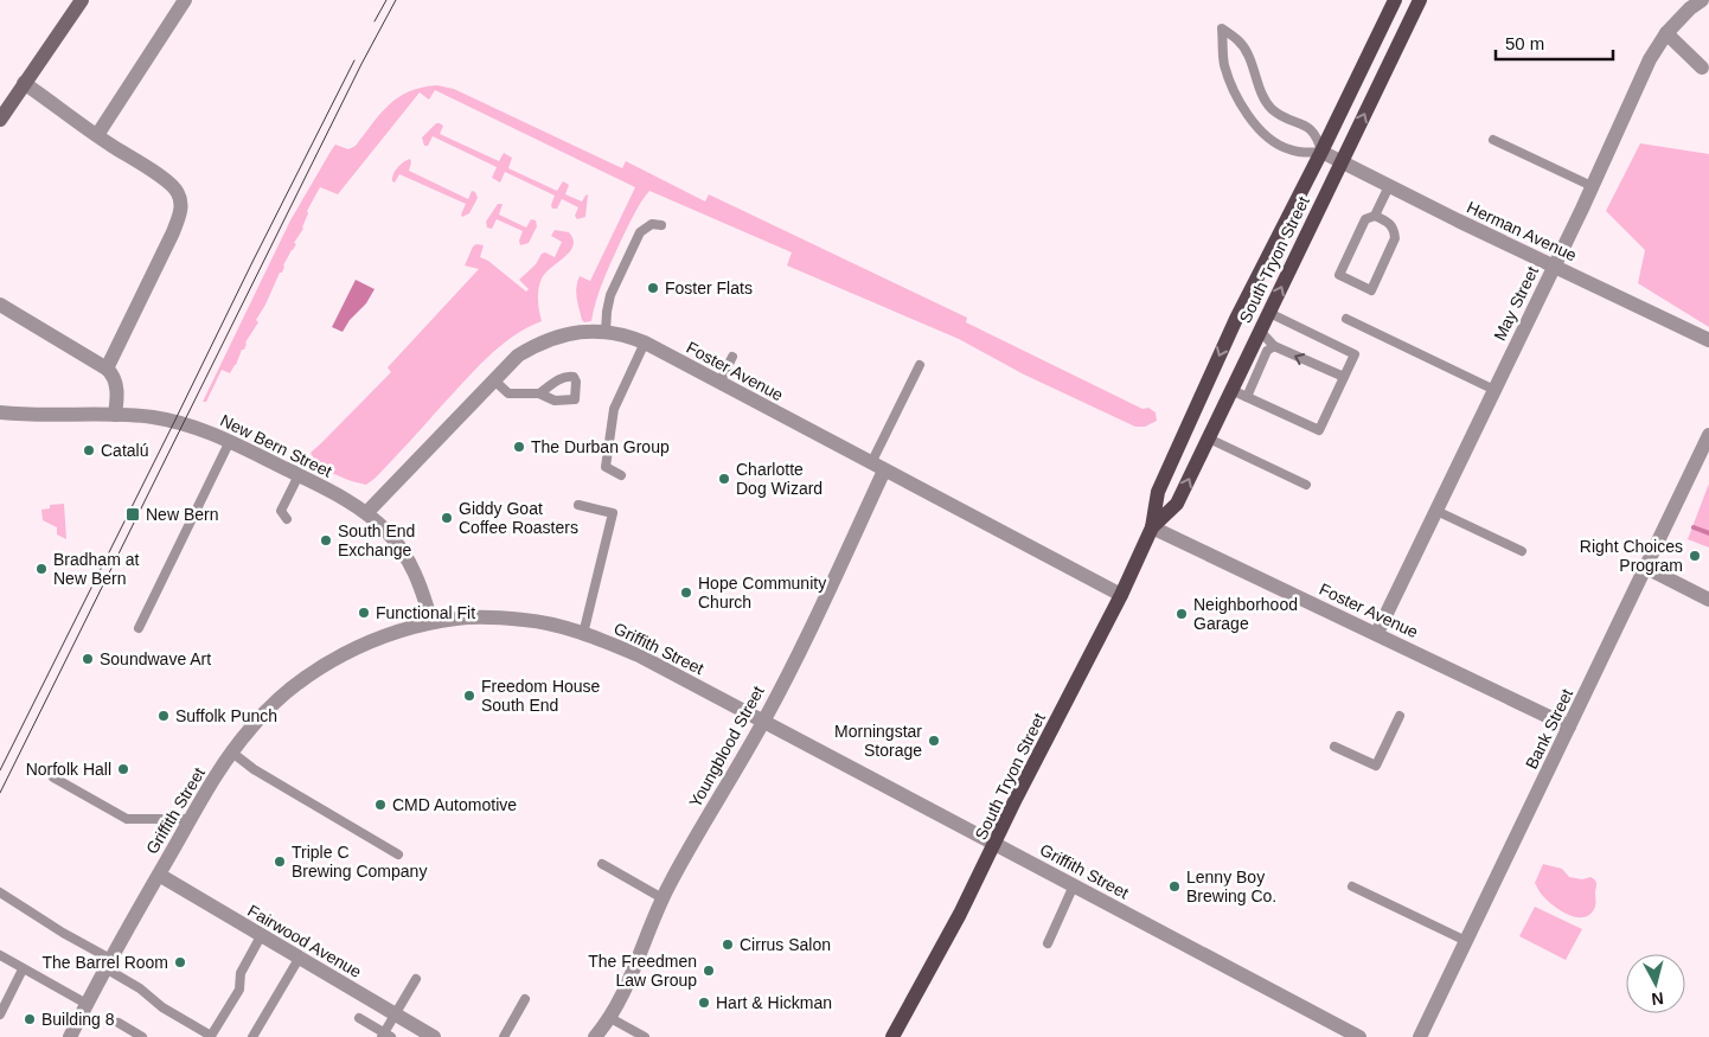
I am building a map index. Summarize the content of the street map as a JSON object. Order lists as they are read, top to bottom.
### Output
{
  "streets": {
    "main road": ["South Tryon Street"],
    "street": [
      "Herman Avenue",
      "May Street",
      "Foster Avenue",
      "New Bern Street",
      "Griffith Street",
      "Bank Street",
      "Youngblood Street",
      "Fairwood Avenue"
    ]
  },
  "crossings": [
    ["Herman Avenue", "South Tryon Street"],
    ["Herman Avenue", "May Street"],
    ["South Tryon Street", "Foster Avenue"],
    ["South Tryon Street", "Griffith Street"],
    ["May Street", "Foster Avenue"],
    ["Foster Avenue", "New Bern Street"],
    ["Foster Avenue", "Bank Street"],
    ["Foster Avenue", "Youngblood Street"],
    ["New Bern Street", "Griffith Street"],
    ["Griffith Street", "Youngblood Street"],
    ["Griffith Street", "Fairwood Avenue"]
  ],
  "places": {
    "other": [
      "Foster Flats",
      "The Durban Group",
      "Catalú",
      "Charlotte Dog Wizard",
      "Giddy Goat Coffee Roasters",
      "South End Exchange",
      "Right Choices Program",
      "Bradham at New Bern",
      "Hope Community Church",
      "Functional Fit",
      "Neighborhood Garage",
      "Soundwave Art",
      "Freedom House South End",
      "Suffolk Punch",
      "Morningstar Storage",
      "Norfolk Hall",
      "CMD Automotive",
      "Triple C Brewing Company",
      "Lenny Boy Brewing Co.",
      "Cirrus Salon",
      "The Barrel Room",
      "The Freedmen Law Group",
      "Hart & Hickman",
      "Building 8"
    ],
    "transit": ["New Bern"]
  },
  "scale_bar": "50 m",
  "north": "bottom"
}
